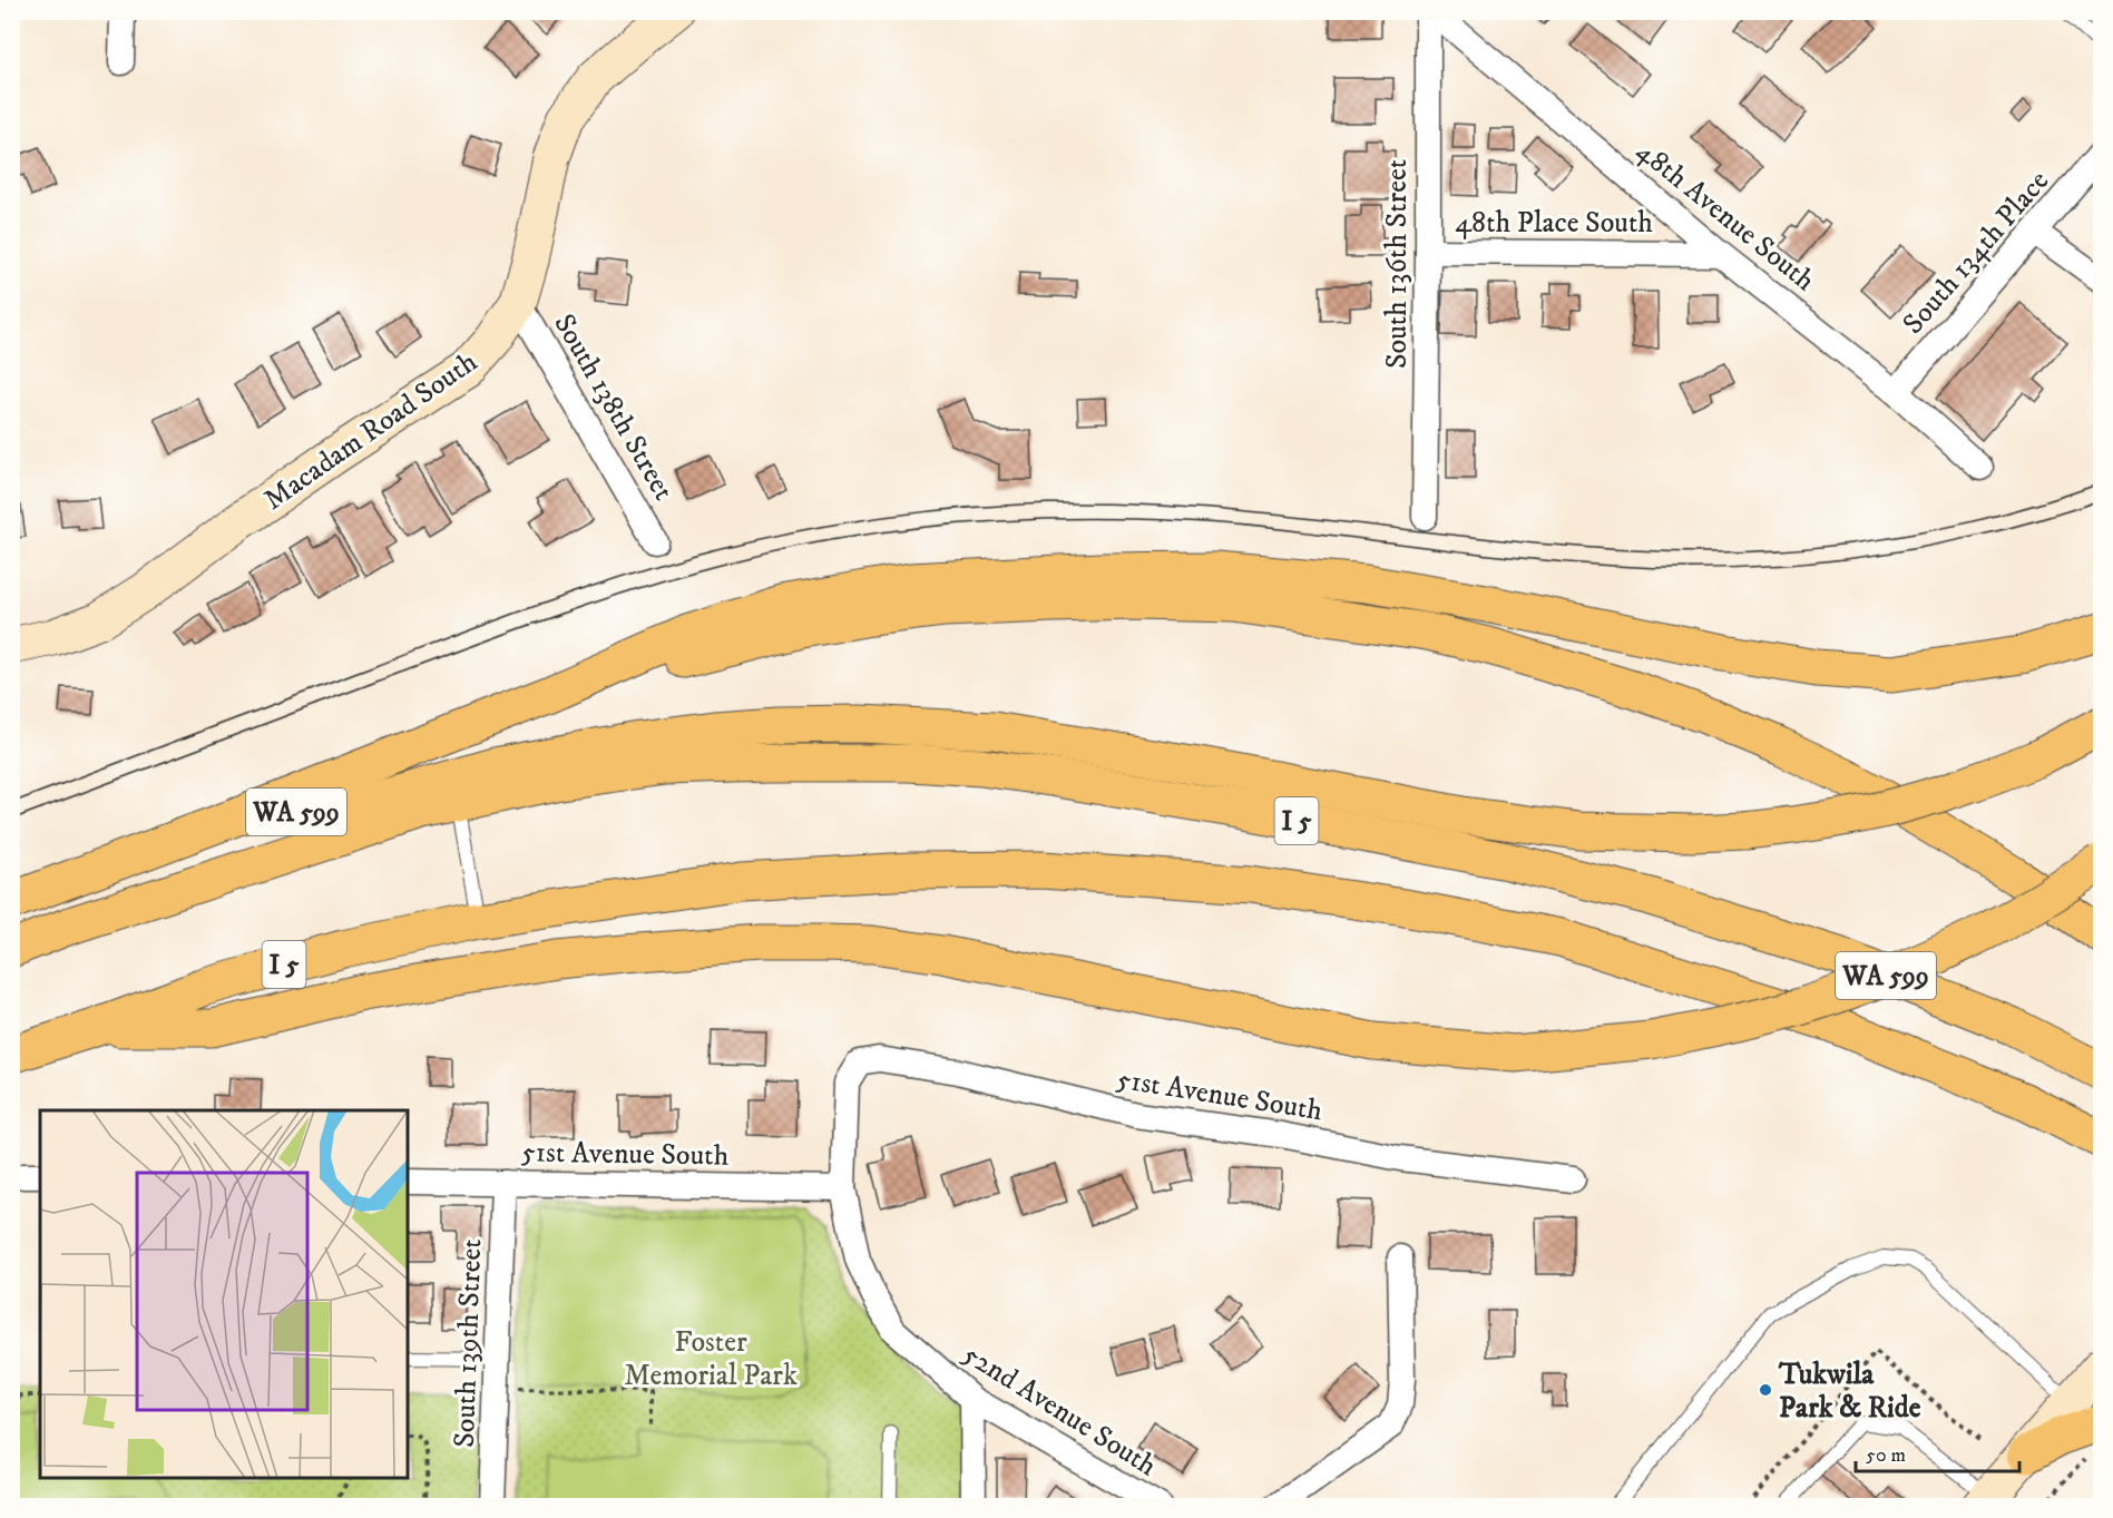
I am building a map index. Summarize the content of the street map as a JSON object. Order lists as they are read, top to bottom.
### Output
{
  "streets": {
    "highway": ["WA 599", "I 5"],
    "street": [
      "48th Avenue South",
      "48th Place South",
      "South 134th Place",
      "South 136th Street",
      "South 138th Street",
      "Macadam Road South",
      "51st Avenue South",
      "South 139th Street",
      "52nd Avenue South"
    ]
  },
  "crossings": [
    ["48th Avenue South", "48th Place South"],
    ["48th Avenue South", "South 134th Place"],
    ["48th Avenue South", "South 136th Street"],
    ["48th Place South", "South 136th Street"],
    ["South 138th Street", "Macadam Road South"],
    ["WA 599", "I 5"],
    ["51st Avenue South", "South 139th Street"],
    ["51st Avenue South", "52nd Avenue South"]
  ],
  "parks": ["Foster Memorial Park"],
  "places": ["Tukwila Park & Ride"],
  "scale_bar": "50 m"
}
